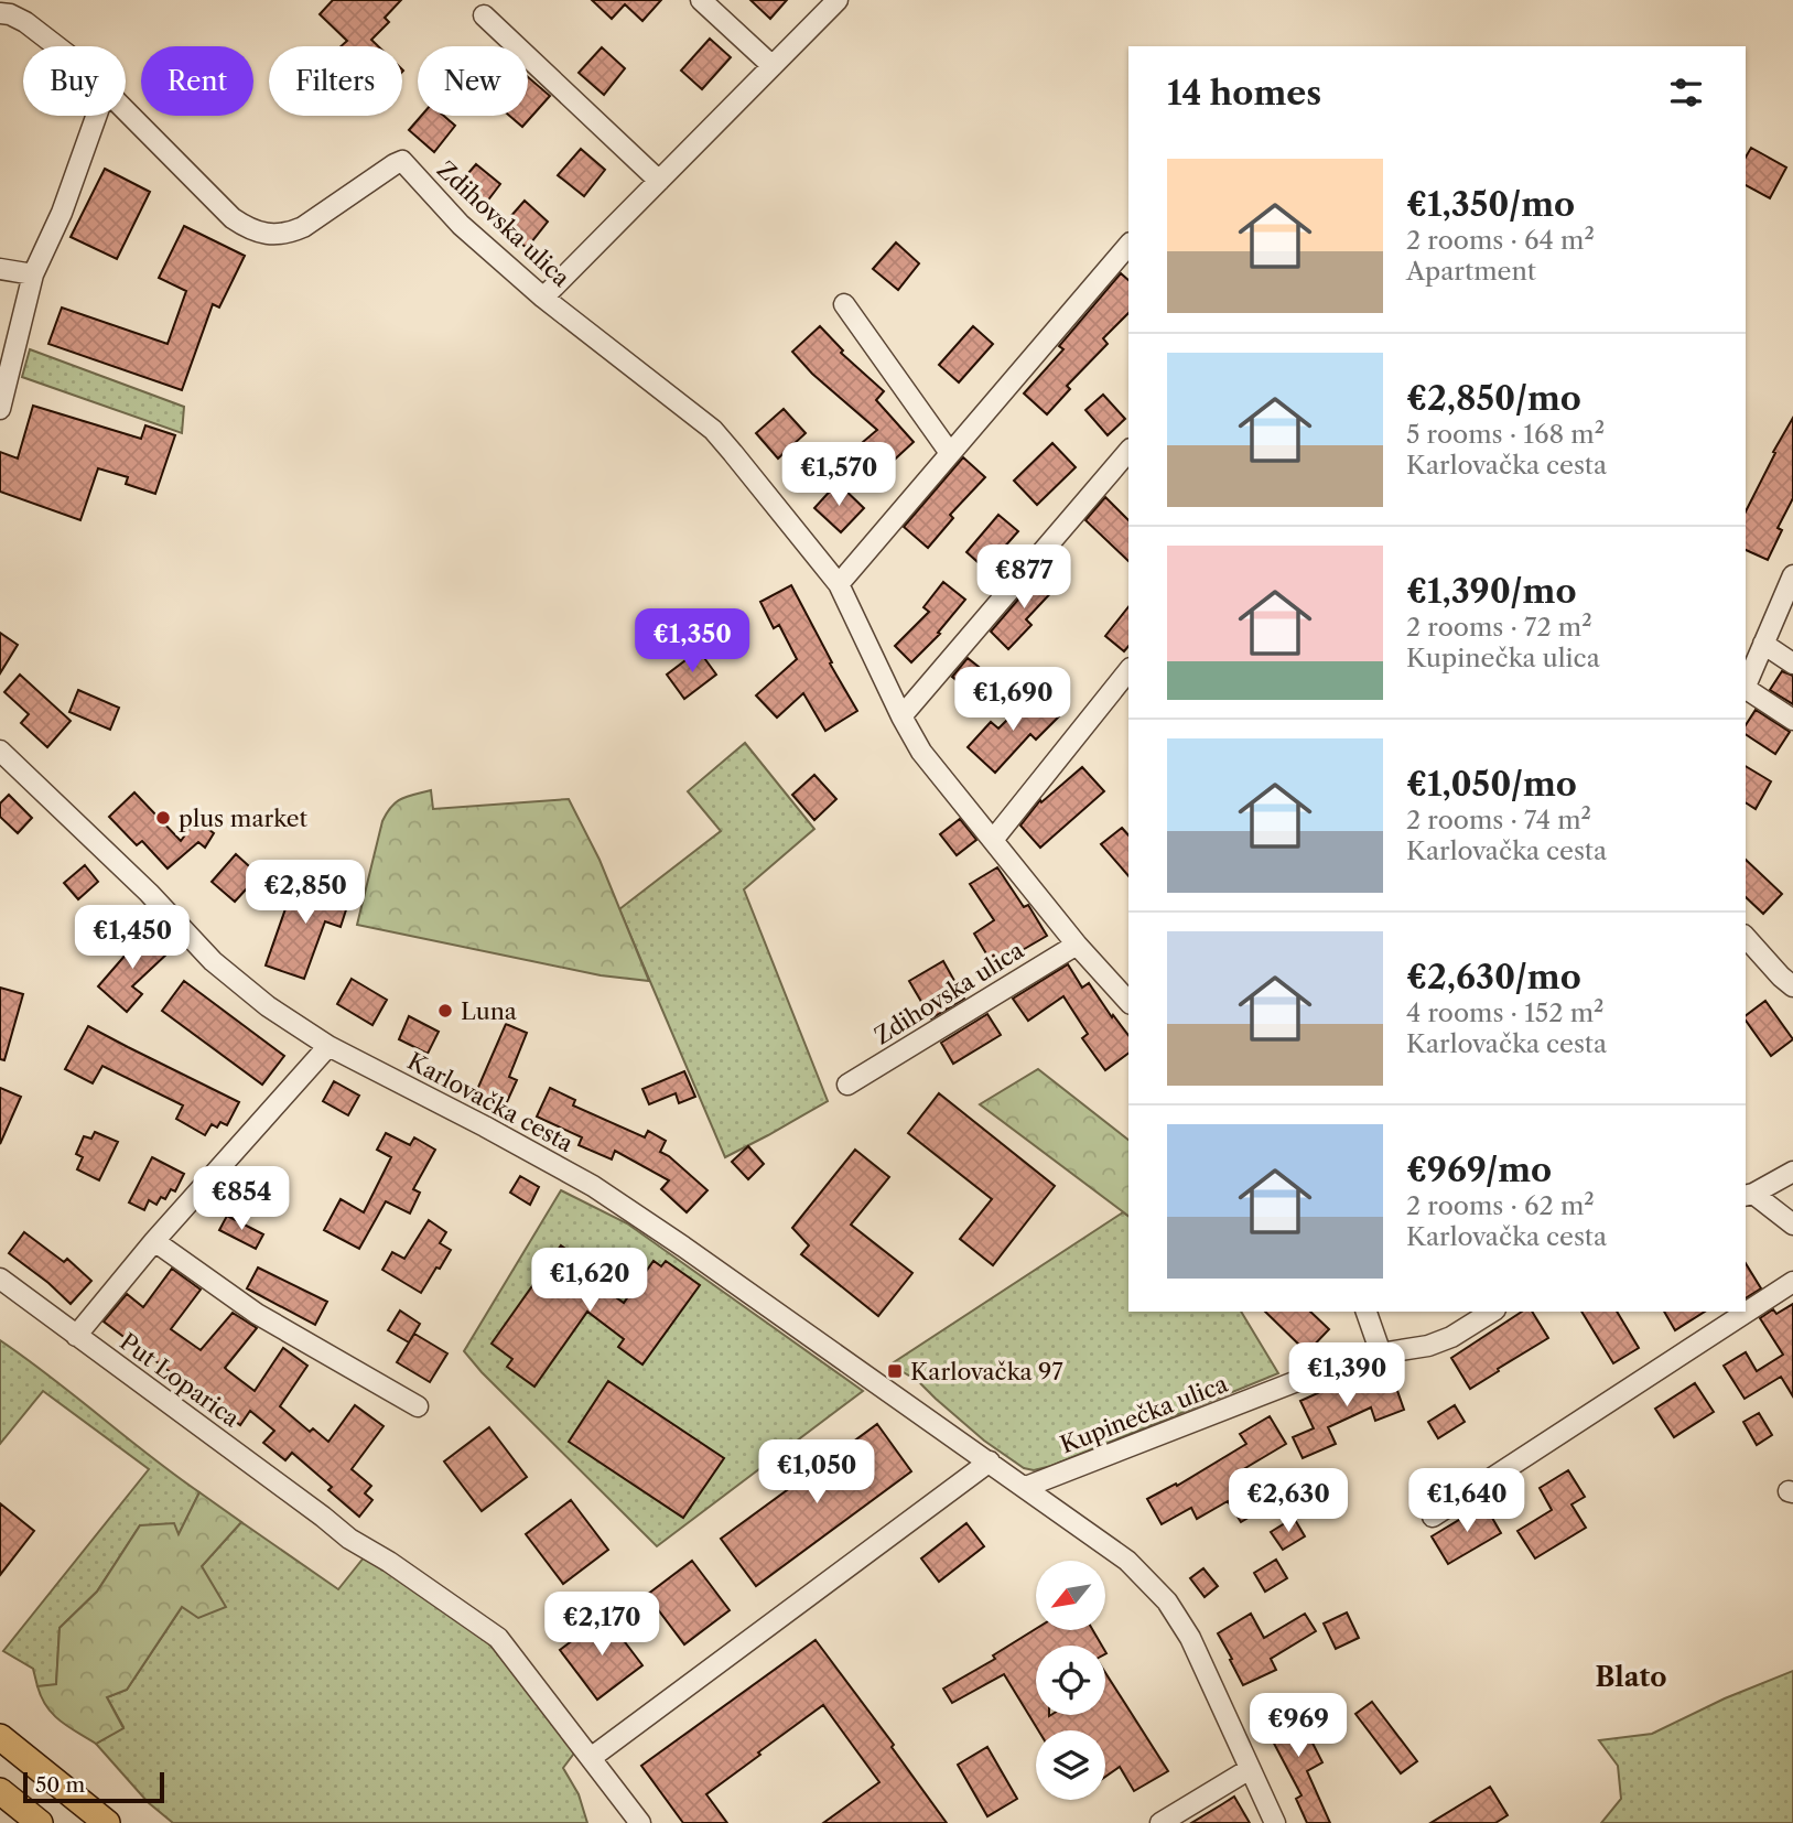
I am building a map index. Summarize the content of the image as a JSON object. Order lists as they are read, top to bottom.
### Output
{
  "streets": {
    "street": [
      "Zdihovska ulica",
      "Karlovačka cesta",
      "Put Loparica",
      "Kupinečka ulica"
    ]
  },
  "crossings": [
    ["Karlovačka cesta", "Kupinečka ulica"]
  ],
  "districts": ["Blato"],
  "places": {
    "other": ["plus market", "Luna"],
    "transit": ["Karlovačka 97"]
  },
  "scale_bar": "50 m",
  "north": "bottom left",
  "page": {
    "chip": [
      "Buy",
      "Rent",
      "Filters",
      "New"
    ],
    "heading": "14 homes",
    "list": [
      {
        "name": "€1,350/mo",
        "note": "2 rooms · 64 m² · Apartment"
      },
      {
        "name": "€2,850/mo",
        "note": "5 rooms · 168 m² · Karlovačka cesta"
      },
      {
        "name": "€1,390/mo",
        "note": "2 rooms · 72 m² · Kupinečka ulica"
      },
      {
        "name": "€1,050/mo",
        "note": "2 rooms · 74 m² · Karlovačka cesta"
      },
      {
        "name": "€2,630/mo",
        "note": "4 rooms · 152 m² · Karlovačka cesta"
      },
      {
        "name": "€969/mo",
        "note": "2 rooms · 62 m² · Karlovačka cesta"
      }
    ],
    "price": [
      "€1,570",
      "€877",
      "€1,350",
      "€1,690",
      "€2,850",
      "€1,450",
      "€854",
      "€1,620",
      "€1,390",
      "€1,050",
      "€2,630",
      "€1,640",
      "€2,170",
      "€969"
    ],
    "scale": "50 m"
  }
}
